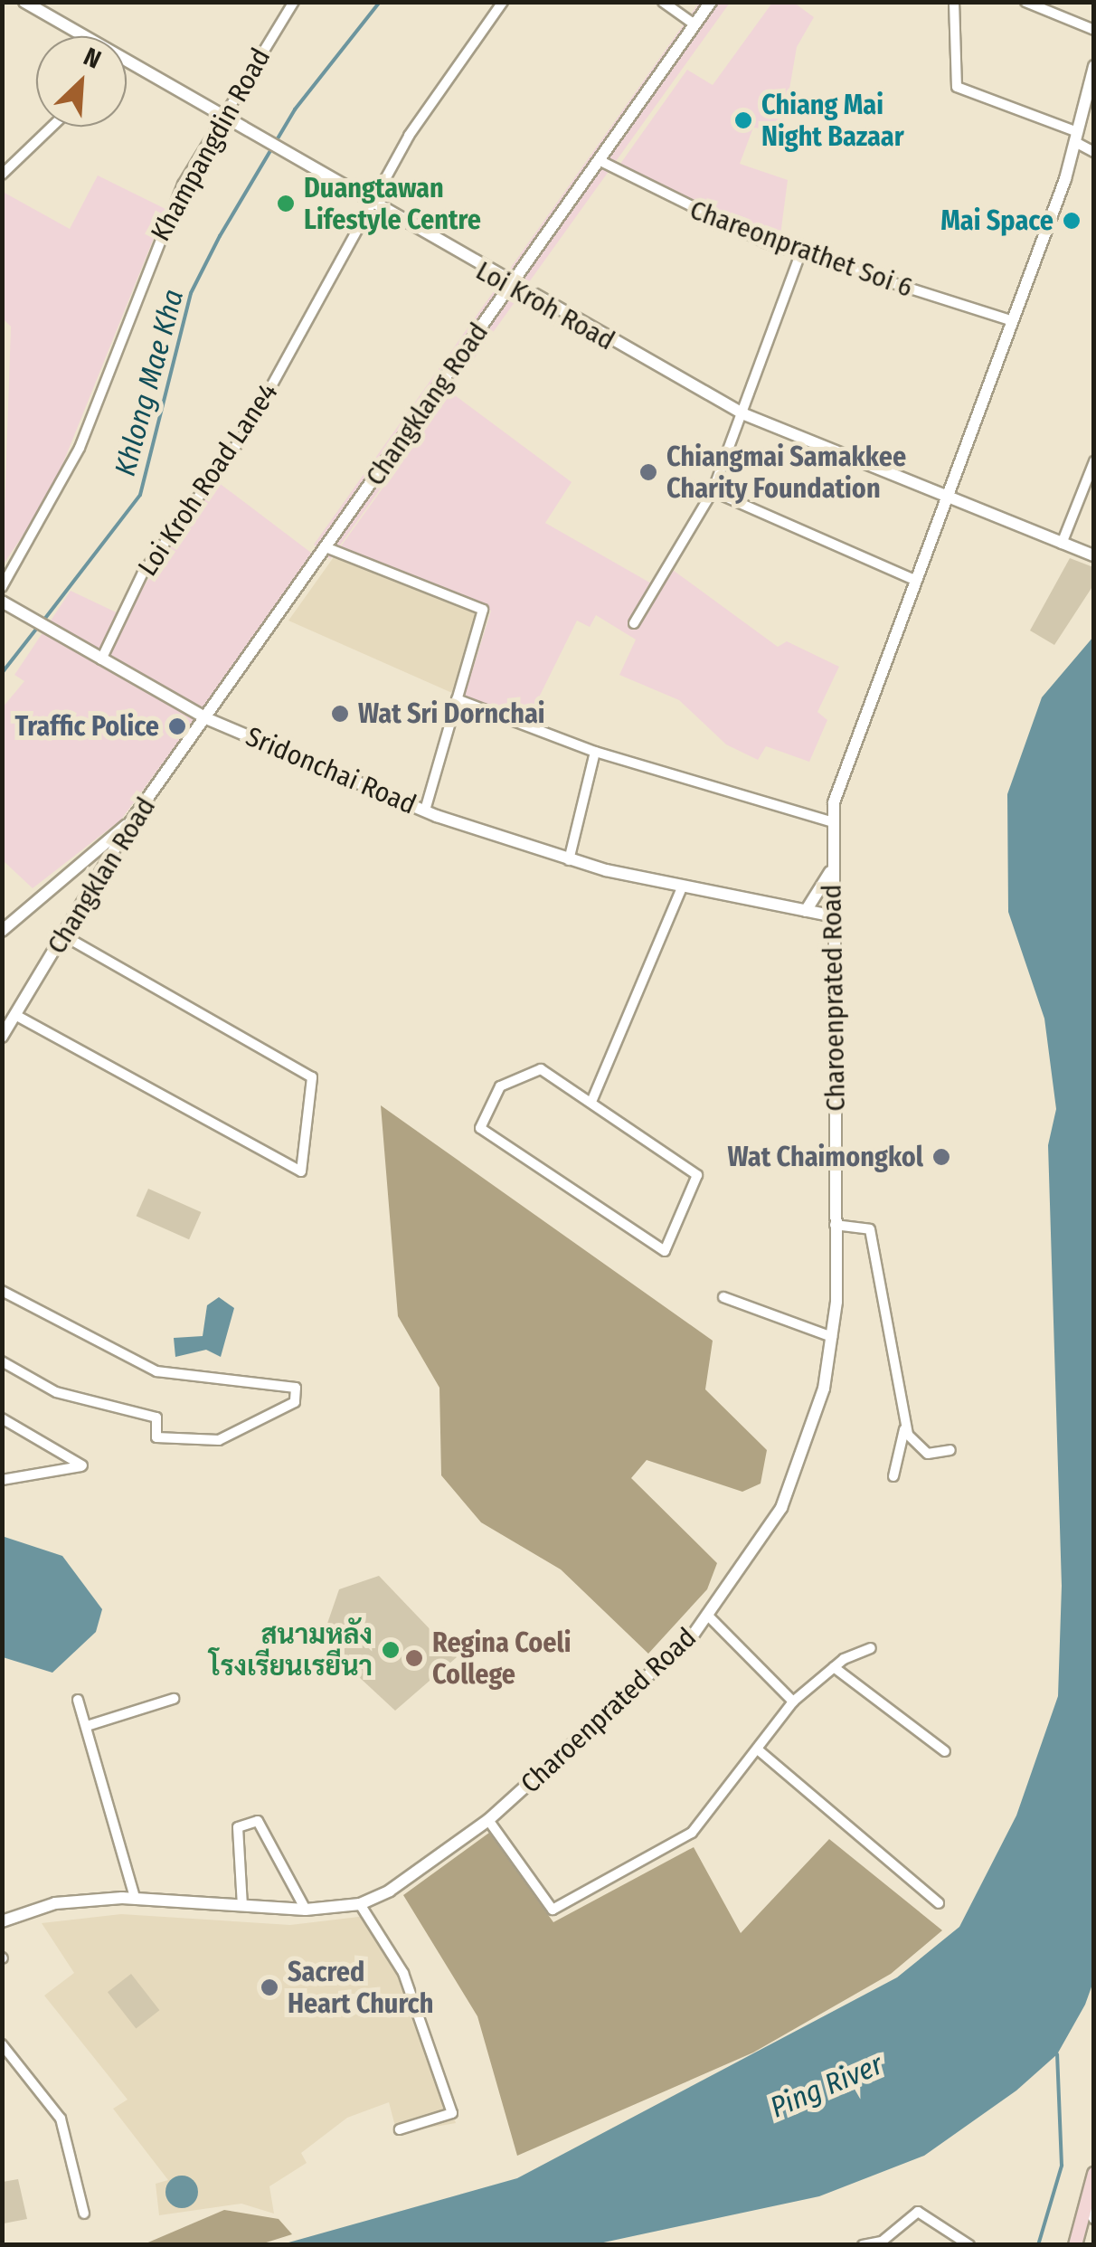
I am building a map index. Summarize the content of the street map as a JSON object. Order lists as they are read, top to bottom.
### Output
{
  "streets": {
    "street": [
      "Khampangdin Road",
      "Chareonprathet Soi 6",
      "Loi Kroh Road",
      "Changklang Road",
      "Loi Kroh Road Lane4",
      "Sridonchai Road",
      "Changklan Road",
      "Charoenprated Road"
    ]
  },
  "crossings": [
    ["Khampangdin Road", "Loi Kroh Road"],
    ["Chareonprathet Soi 6", "Changklang Road"],
    ["Chareonprathet Soi 6", "Charoenprated Road"],
    ["Loi Kroh Road", "Changklang Road"],
    ["Loi Kroh Road", "Loi Kroh Road Lane4"],
    ["Loi Kroh Road", "Charoenprated Road"],
    ["Changklang Road", "Sridonchai Road"],
    ["Changklang Road", "Changklan Road"],
    ["Loi Kroh Road Lane4", "Sridonchai Road"],
    ["Sridonchai Road", "Changklan Road"],
    ["Sridonchai Road", "Charoenprated Road"]
  ],
  "water": ["Khlong Mae Kha", "Ping River"],
  "places": [
    "Chiang Mai Night Bazaar",
    "Duangtawan Lifestyle Centre",
    "Mai Space",
    "Chiangmai Samakkee Charity Foundation",
    "Wat Sri Dornchai",
    "Traffic Police",
    "Wat Chaimongkol",
    "สนามหลัง โรงเรียนเรยีนา",
    "Regina Coeli College",
    "Sacred Heart Church"
  ],
  "north": "top right"
}
